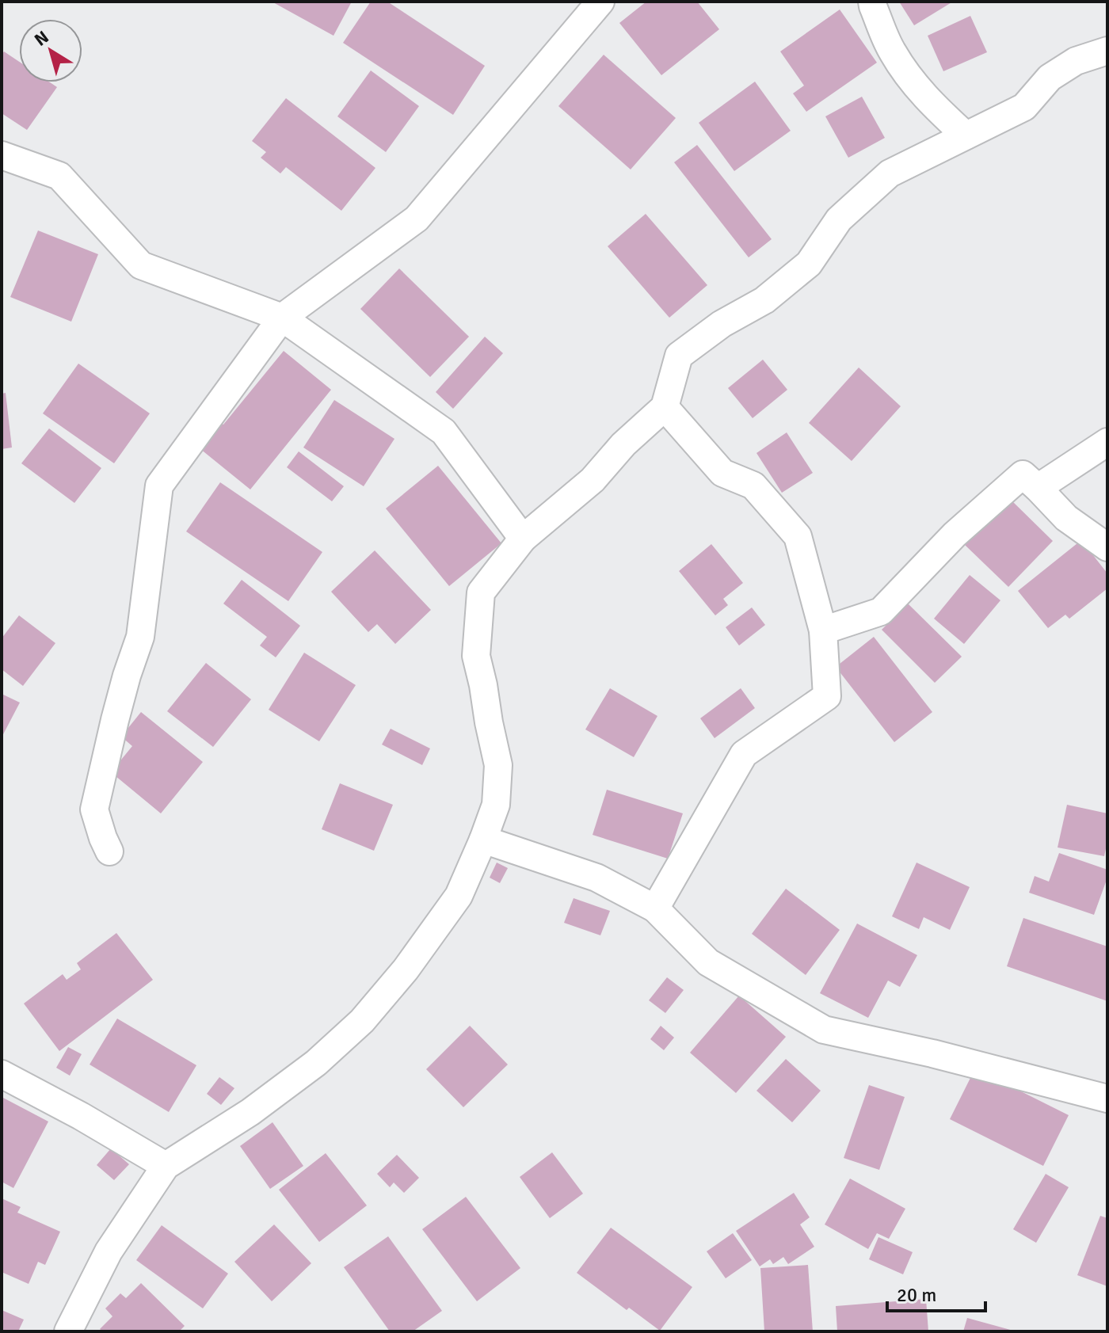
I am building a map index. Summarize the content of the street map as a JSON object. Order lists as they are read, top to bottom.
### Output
{
  "scale_bar": "20 m",
  "north": "top left"
}
